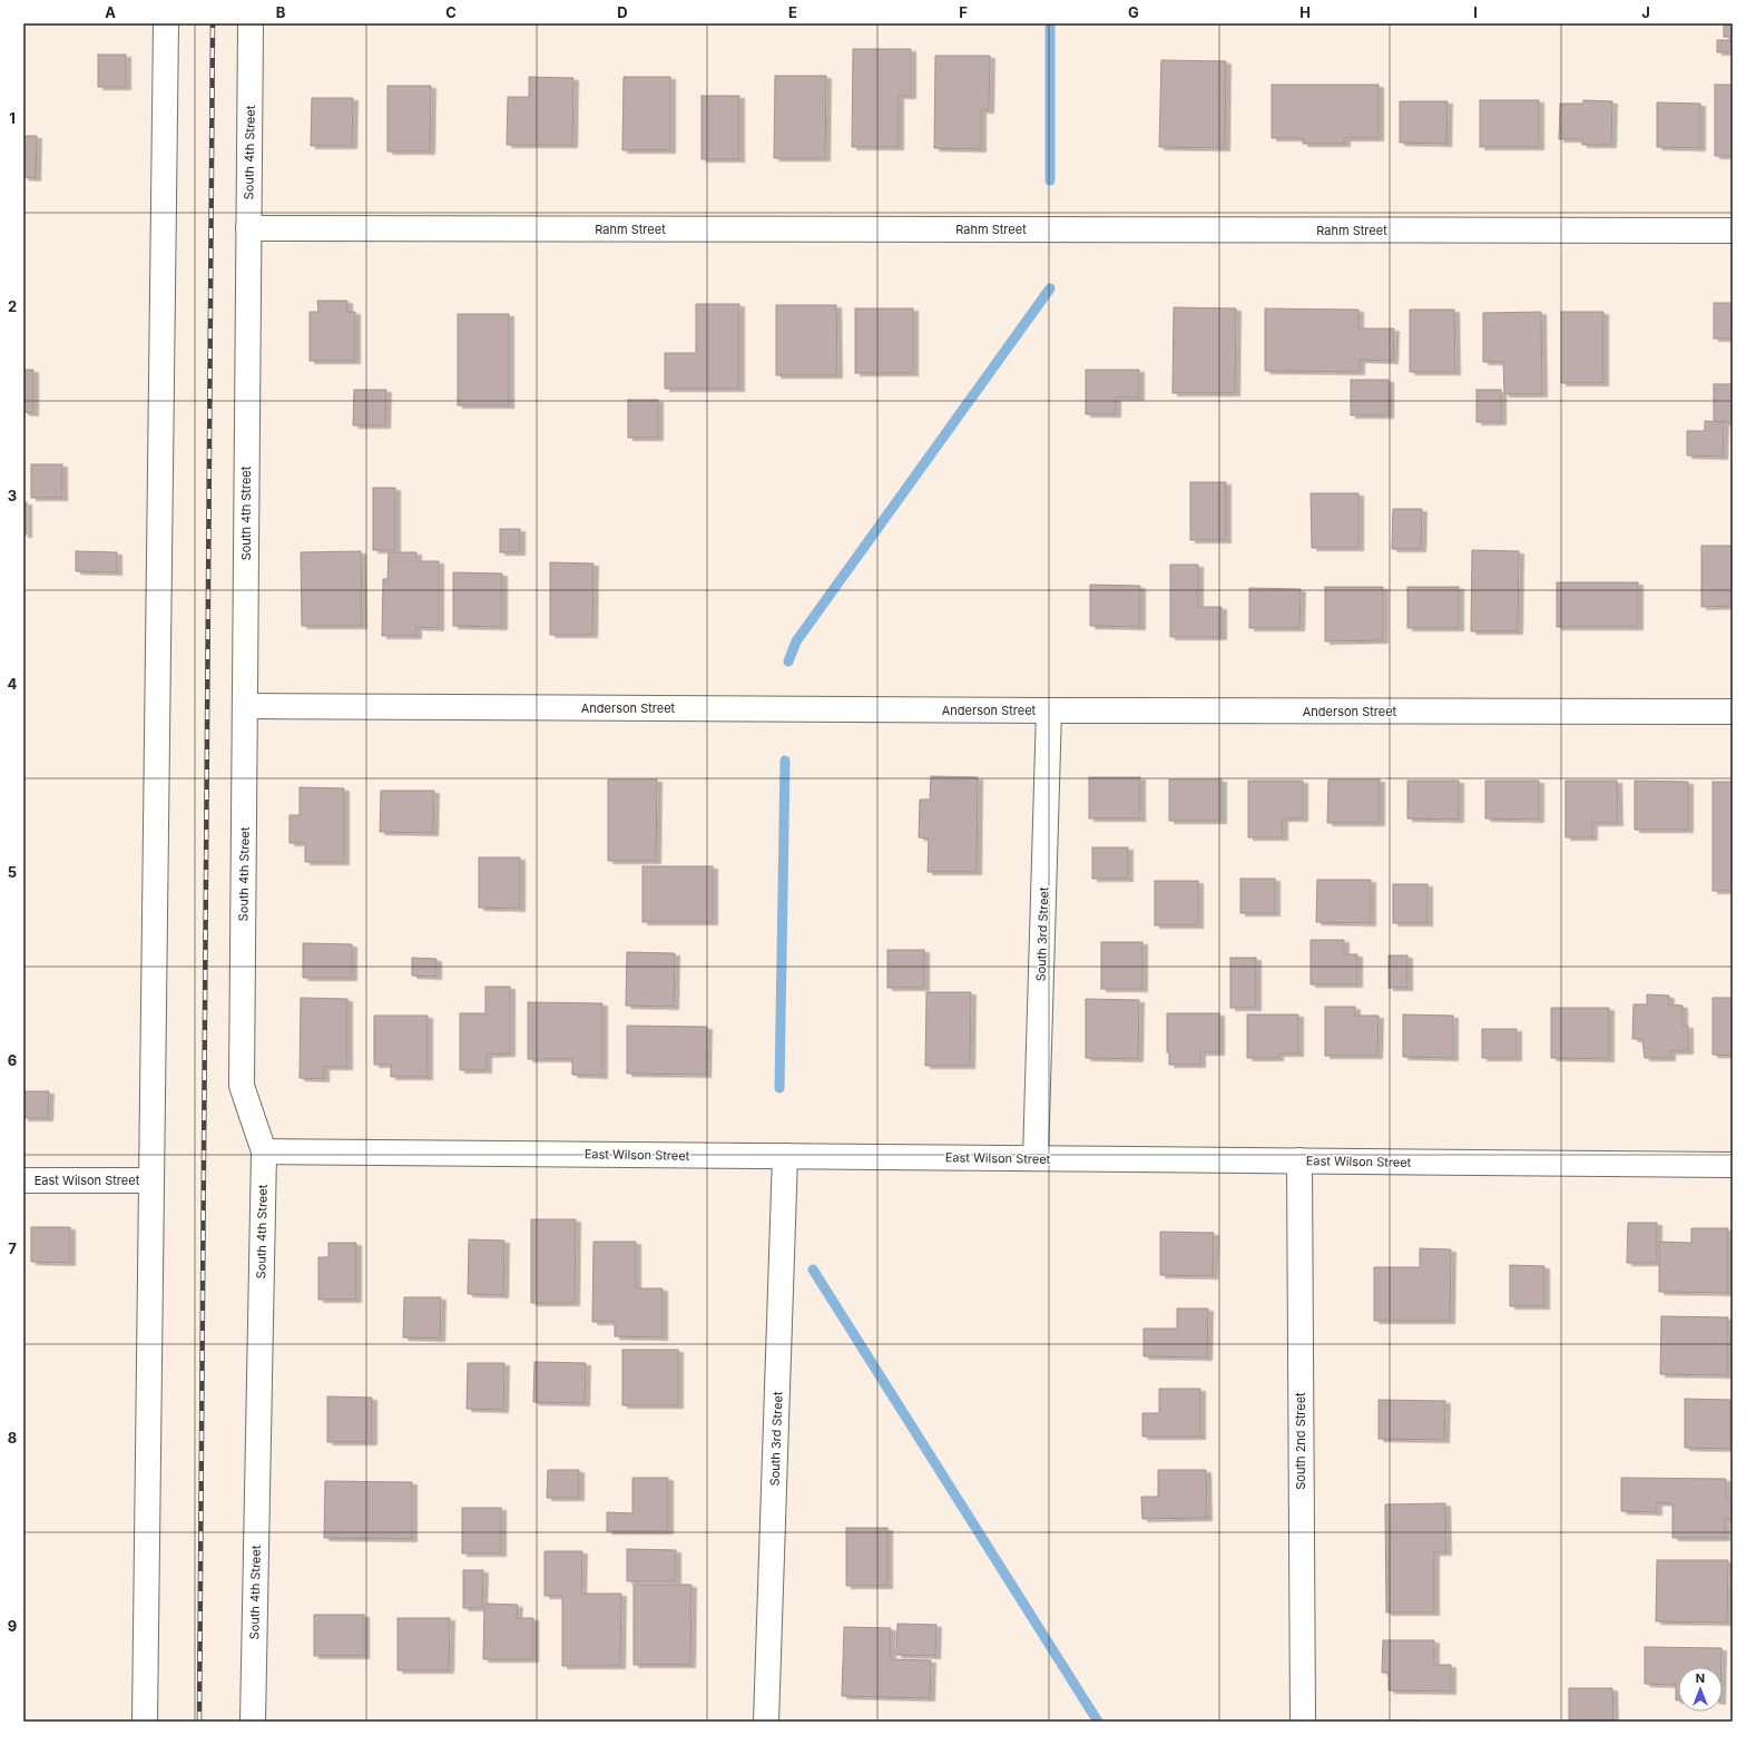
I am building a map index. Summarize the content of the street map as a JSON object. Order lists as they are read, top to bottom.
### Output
{
  "streets": {
    "street": [
      "South 4th Street",
      "Rahm Street",
      "Anderson Street",
      "South 3rd Street",
      "East Wilson Street",
      "South 2nd Street"
    ]
  },
  "crossings": [
    ["South 4th Street", "Rahm Street"],
    ["South 4th Street", "Anderson Street"],
    ["South 4th Street", "East Wilson Street"],
    ["Anderson Street", "South 3rd Street"],
    ["South 3rd Street", "East Wilson Street"],
    ["East Wilson Street", "South 2nd Street"]
  ],
  "north": "top",
  "grid": {
    "columns": [
      "A",
      "B",
      "C",
      "D",
      "E",
      "F",
      "G",
      "H",
      "I",
      "J"
    ],
    "rows": [
      "1",
      "2",
      "3",
      "4",
      "5",
      "6",
      "7",
      "8",
      "9"
    ]
  }
}
